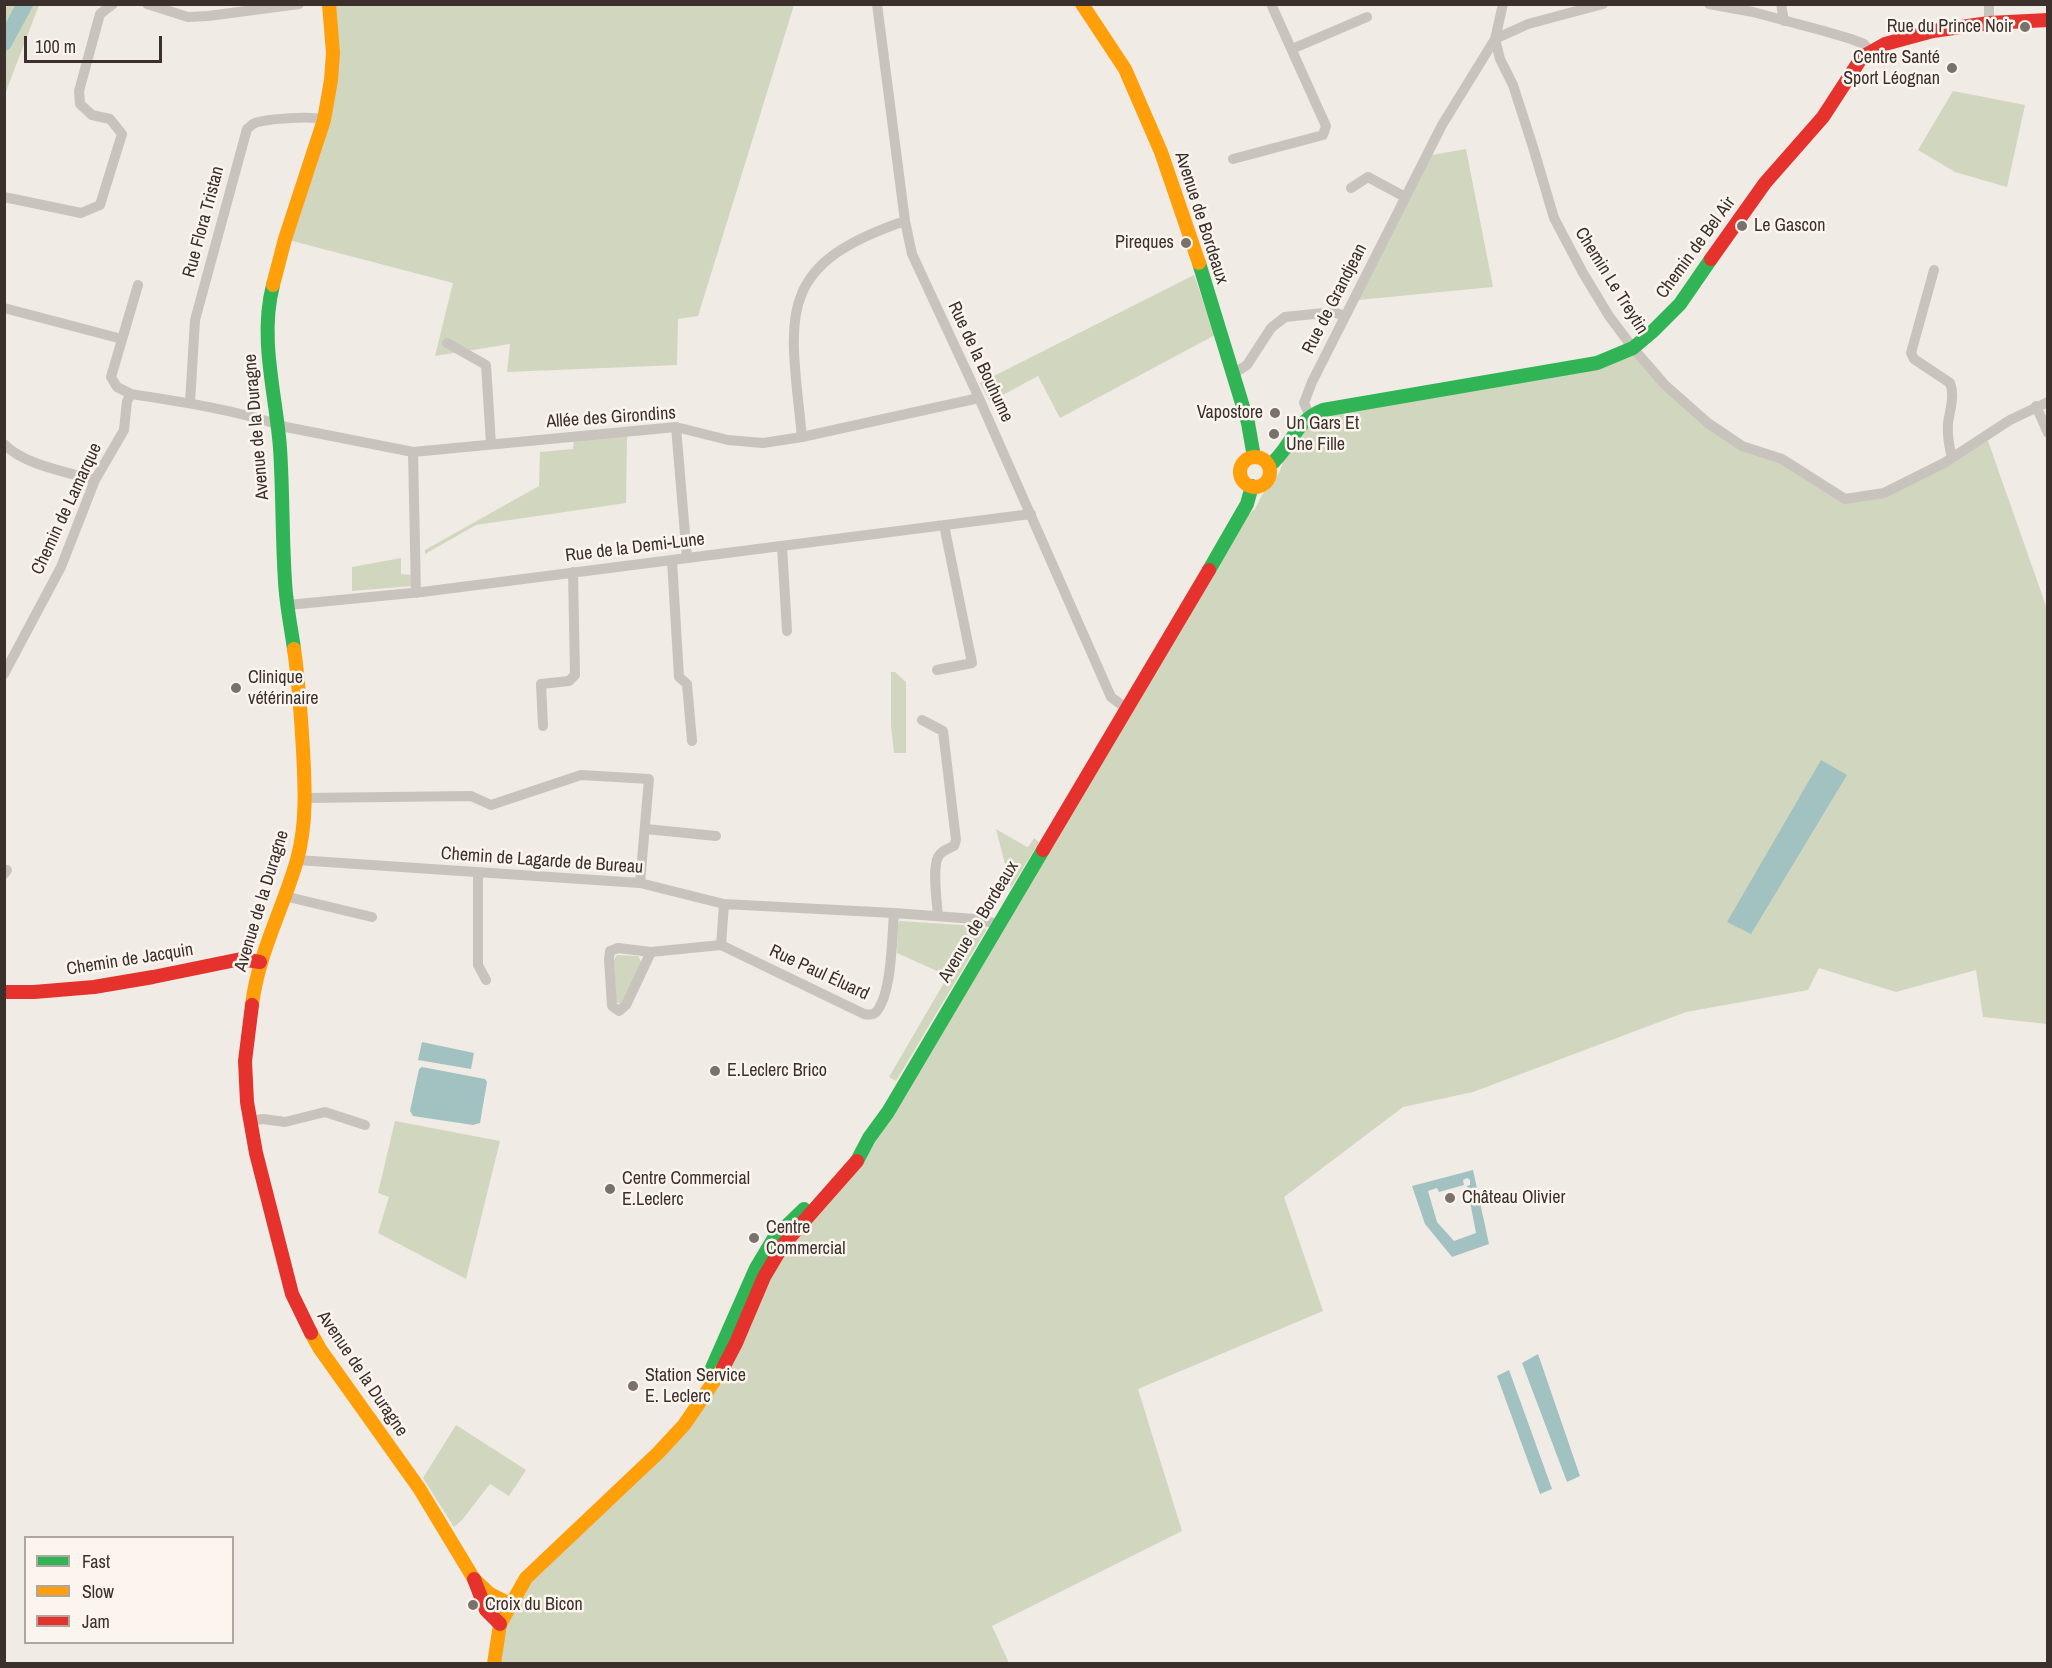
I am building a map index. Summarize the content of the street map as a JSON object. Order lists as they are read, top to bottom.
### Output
{
  "streets": {
    "street": [
      "Avenue de Bordeaux",
      "Rue Flora Tristan",
      "Chemin de Bel Air",
      "Chemin Le Treytin",
      "Rue de Grandjean",
      "Rue de la Bouhume",
      "Allée des Girondins",
      "Avenue de la Duragne",
      "Chemin de Lamarque",
      "Rue de la Demi-Lune",
      "Chemin de Lagarde de Bureau",
      "Chemin de Jacquin",
      "Rue Paul Éluard"
    ]
  },
  "crossings": [
    ["Avenue de Bordeaux", "Chemin de Bel Air"],
    ["Avenue de Bordeaux", "Rue de la Bouhume"],
    ["Avenue de Bordeaux", "Chemin de Lagarde de Bureau"],
    ["Rue Flora Tristan", "Avenue de la Duragne"],
    ["Chemin de Bel Air", "Chemin Le Treytin"],
    ["Chemin de Bel Air", "Rue de Grandjean"],
    ["Chemin Le Treytin", "Rue de Grandjean"],
    ["Rue de la Bouhume", "Allée des Girondins"],
    ["Rue de la Bouhume", "Rue de la Demi-Lune"],
    ["Allée des Girondins", "Avenue de la Duragne"],
    ["Avenue de la Duragne", "Rue de la Demi-Lune"],
    ["Avenue de la Duragne", "Chemin de Lagarde de Bureau"],
    ["Avenue de la Duragne", "Chemin de Jacquin"],
    ["Chemin de Lagarde de Bureau", "Rue Paul Éluard"]
  ],
  "places": [
    "Rue du Prince Noir",
    "Centre Santé Sport Léognan",
    "Le Gascon",
    "Pireques",
    "Vapostore",
    "Un Gars Et Une Fille",
    "Clinique vétérinaire",
    "E.Leclerc Brico",
    "Centre Commercial E.Leclerc",
    "Château Olivier",
    "Centre Commercial",
    "Station Service E. Leclerc",
    "Croix du Bicon"
  ],
  "legend": ["Fast", "Slow", "Jam"],
  "scale_bar": "100 m"
}
